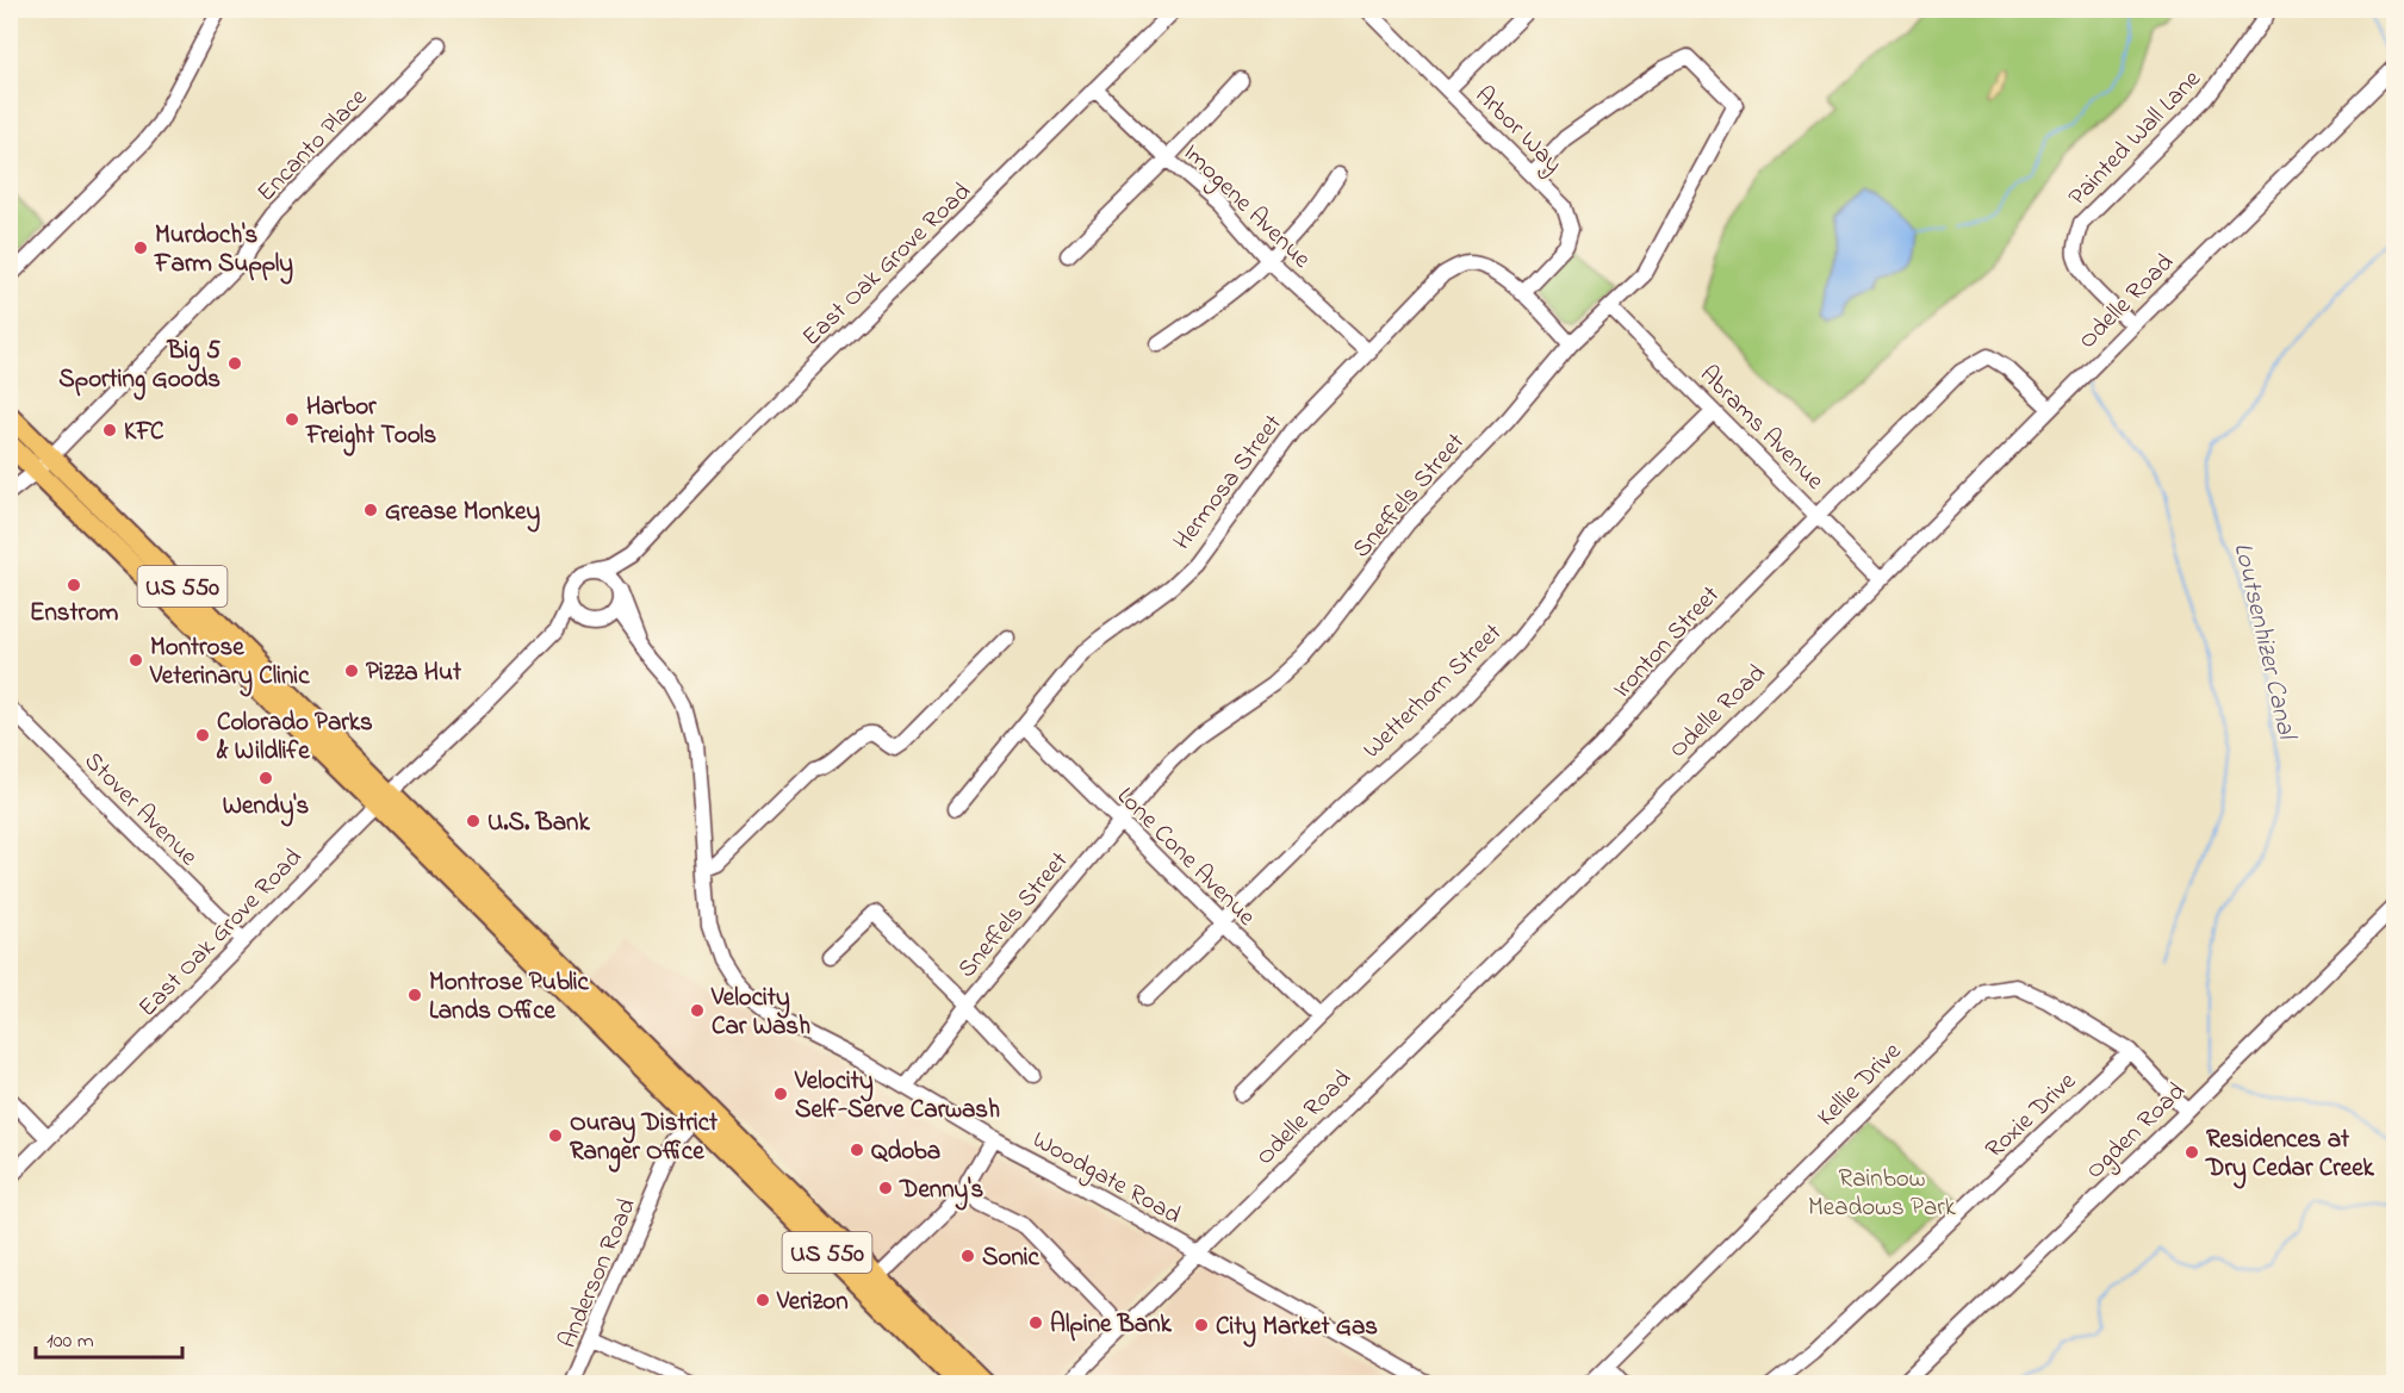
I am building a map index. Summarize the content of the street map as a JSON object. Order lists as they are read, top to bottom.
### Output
{
  "streets": {
    "highway": ["US 550"],
    "street": [
      "Arbor Way",
      "Painted Wall Lane",
      "Encanto Place",
      "Imogene Avenue",
      "East Oak Grove Road",
      "Odelle Road",
      "Abrams Avenue",
      "Hermosa Street",
      "Sneffels Street",
      "Ironton Street",
      "Wetterhorn Street",
      "Stover Avenue",
      "Lone Cone Avenue",
      "Kellie Drive",
      "Roxie Drive",
      "Ogden Road",
      "Woodgate Road",
      "Anderson Road"
    ]
  },
  "crossings": [
    ["Arbor Way", "Hermosa Street"],
    ["Arbor Way", "Sneffels Street"],
    ["Painted Wall Lane", "Odelle Road"],
    ["Encanto Place", "US 550"],
    ["Imogene Avenue", "East Oak Grove Road"],
    ["Imogene Avenue", "Hermosa Street"],
    ["East Oak Grove Road", "US 550"],
    ["East Oak Grove Road", "Stover Avenue"],
    ["East Oak Grove Road", "Woodgate Road"],
    ["Odelle Road", "Abrams Avenue"],
    ["Odelle Road", "Ironton Street"],
    ["Odelle Road", "Woodgate Road"],
    ["Abrams Avenue", "Sneffels Street"],
    ["Abrams Avenue", "Ironton Street"],
    ["Abrams Avenue", "Wetterhorn Street"],
    ["Hermosa Street", "Lone Cone Avenue"],
    ["Sneffels Street", "Lone Cone Avenue"],
    ["Sneffels Street", "Woodgate Road"],
    ["US 550", "Anderson Road"],
    ["Ironton Street", "Lone Cone Avenue"],
    ["Wetterhorn Street", "Lone Cone Avenue"],
    ["Kellie Drive", "Roxie Drive"],
    ["Kellie Drive", "Ogden Road"]
  ],
  "water": ["Loutsenhizer Canal"],
  "parks": ["Rainbow Meadows Park"],
  "places": [
    "Murdoch's Farm Supply",
    "Big 5 Sporting Goods",
    "Harbor Freight Tools",
    "KFC",
    "Grease Monkey",
    "Enstrom",
    "Montrose Veterinary Clinic",
    "Pizza Hut",
    "Colorado Parks & Wildlife",
    "Wendy's",
    "U.S. Bank",
    "Montrose Public Lands Office",
    "Velocity Car Wash",
    "Velocity Self-Serve Carwash",
    "Ouray District Ranger Office",
    "Qdoba",
    "Residences at Dry Cedar Creek",
    "Denny's",
    "Sonic",
    "Verizon",
    "Alpine Bank",
    "City Market Gas"
  ],
  "scale_bar": "100 m"
}
